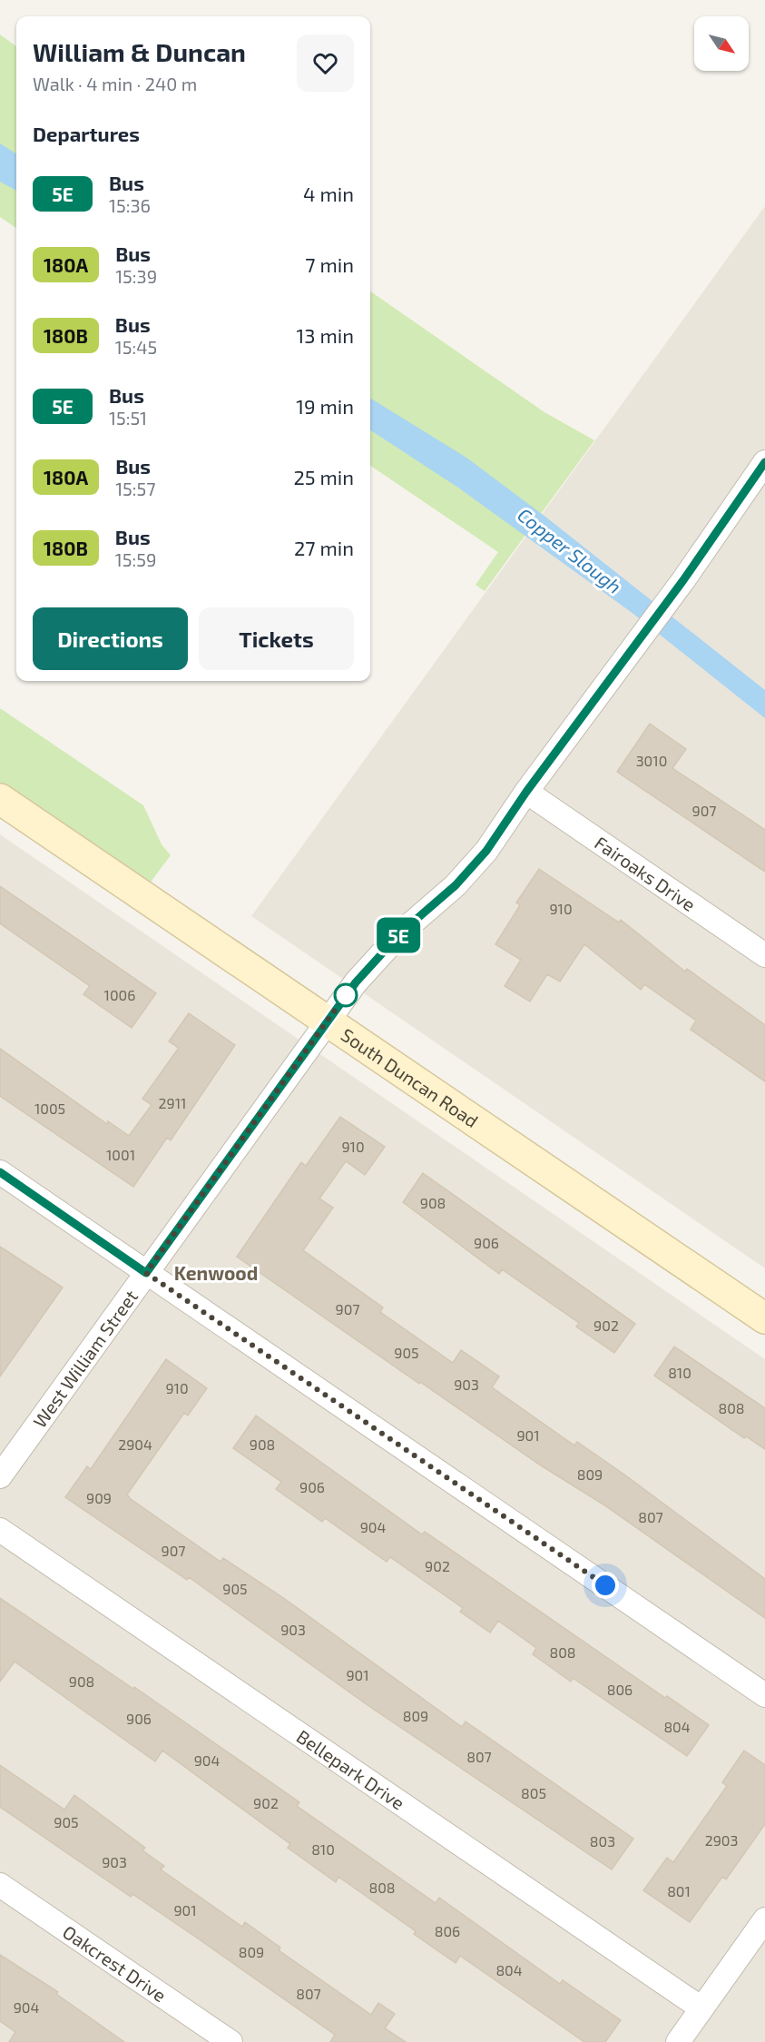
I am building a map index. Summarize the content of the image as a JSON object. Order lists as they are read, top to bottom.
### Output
{
  "streets": {
    "main road": ["South Duncan Road"],
    "street": [
      "Fairoaks Drive",
      "West William Street",
      "Bellepark Drive",
      "Oakcrest Drive"
    ]
  },
  "crossings": [
    ["Fairoaks Drive", "West William Street"],
    ["South Duncan Road", "West William Street"]
  ],
  "districts": ["Kenwood"],
  "water": ["Copper Slough"],
  "lines": ["bus line 5E"],
  "house_numbers": [
    "3010",
    "907",
    "910",
    "1006",
    "2911",
    "1005",
    "910",
    "1001",
    "908",
    "906",
    "907",
    "902",
    "905",
    "810",
    "903",
    "910",
    "808",
    "901",
    "2904",
    "908",
    "809",
    "906",
    "909",
    "807",
    "904",
    "907",
    "902",
    "905",
    "903",
    "808",
    "901",
    "908",
    "806",
    "809",
    "906",
    "804",
    "807",
    "904",
    "805",
    "902",
    "905",
    "2903",
    "803",
    "810",
    "903",
    "808",
    "801",
    "901",
    "806",
    "809",
    "804",
    "807",
    "904"
  ],
  "north": "bottom right",
  "page": {
    "on_map": "5E",
    "heading": [
      ["William & Duncan", "Walk · 4 min · 240 m"],
      "Departures"
    ],
    "list": [
      {
        "mark": "5E",
        "name": "Bus",
        "note": "15:36",
        "value": "4 min"
      },
      {
        "mark": "180A",
        "name": "Bus",
        "note": "15:39",
        "value": "7 min"
      },
      {
        "mark": "180B",
        "name": "Bus",
        "note": "15:45",
        "value": "13 min"
      },
      {
        "mark": "5E",
        "name": "Bus",
        "note": "15:51",
        "value": "19 min"
      },
      {
        "mark": "180A",
        "name": "Bus",
        "note": "15:57",
        "value": "25 min"
      },
      {
        "mark": "180B",
        "name": "Bus",
        "note": "15:59",
        "value": "27 min"
      }
    ],
    "buttons": ["Directions", "Tickets"]
  }
}
